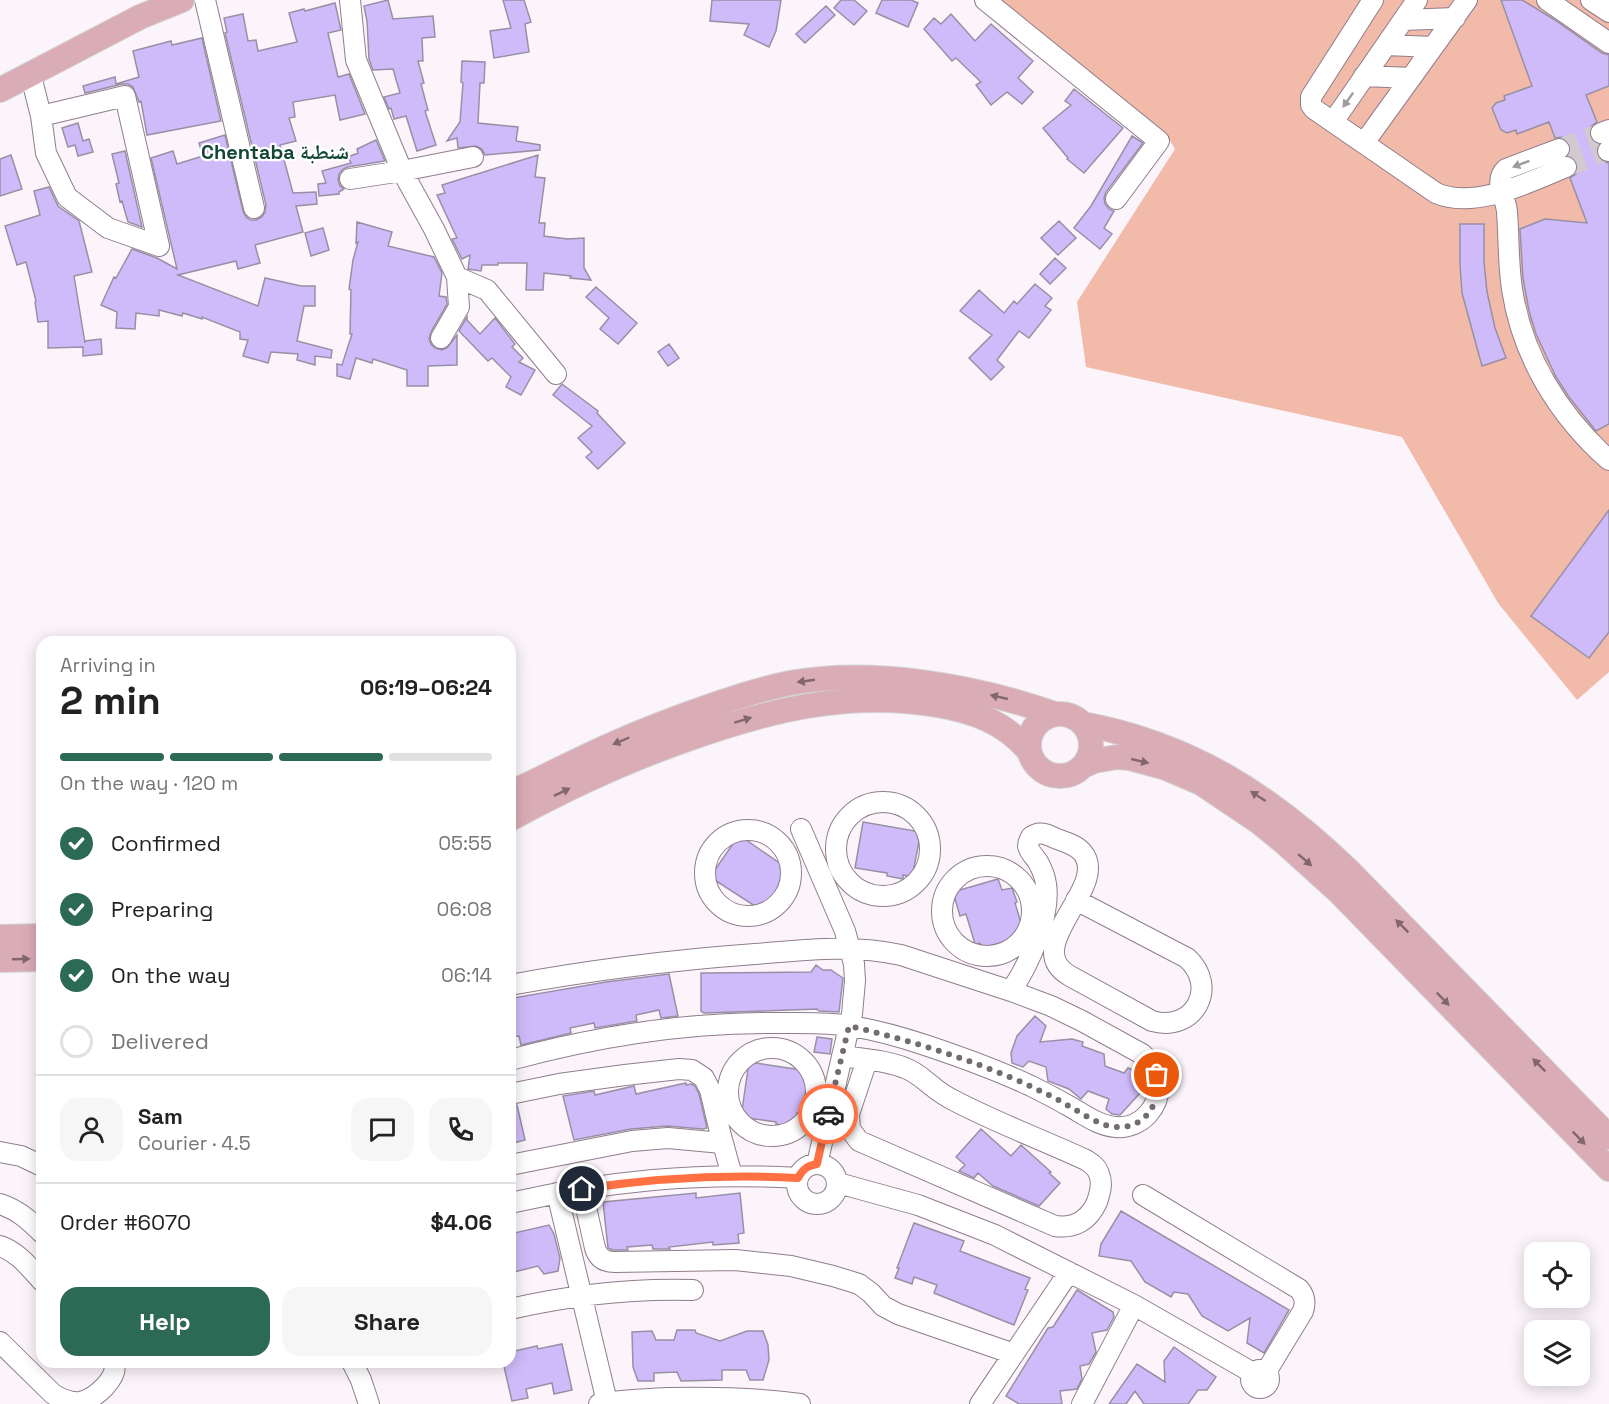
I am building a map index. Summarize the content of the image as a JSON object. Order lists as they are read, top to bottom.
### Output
{
  "districts": ["Chentaba شنطبة"],
  "page": {
    "heading": ["2 min", "Arriving in", "06:19–06:24"],
    "panel": [
      "Sam",
      "Courier · 4.5",
      "Order #6070",
      "$4.06"
    ],
    "bar": "On the way · 120 m",
    "list": [
      ["Confirmed", "05:55"],
      ["Preparing", "06:08"],
      ["On the way", "06:14"],
      "Delivered"
    ],
    "buttons": ["Help", "Share"]
  }
}
